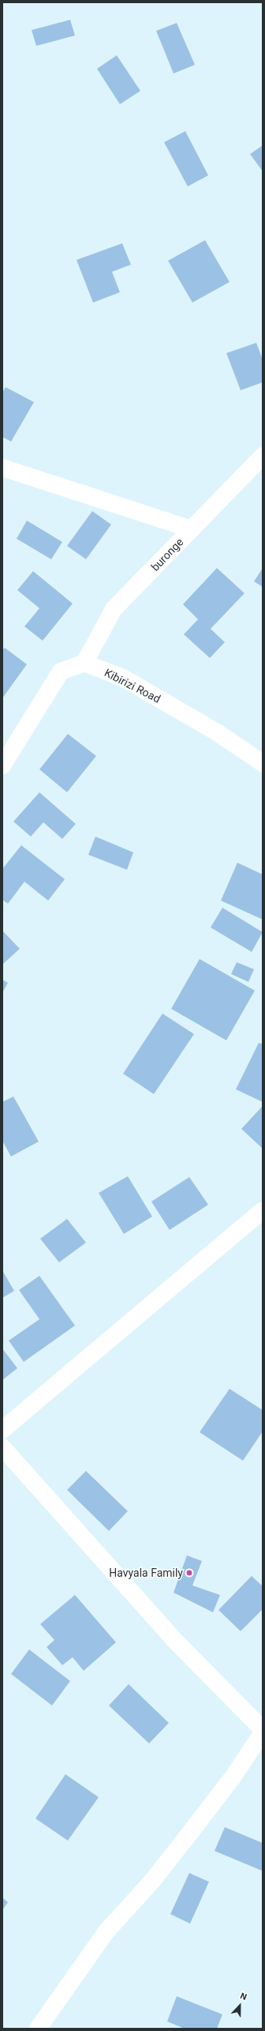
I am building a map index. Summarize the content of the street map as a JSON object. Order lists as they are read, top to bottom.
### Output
{
  "streets": {
    "street": ["buronge", "Kibirizi Road"]
  },
  "crossings": [
    ["buronge", "Kibirizi Road"]
  ],
  "places": ["Havyala Family"],
  "north": "top"
}
